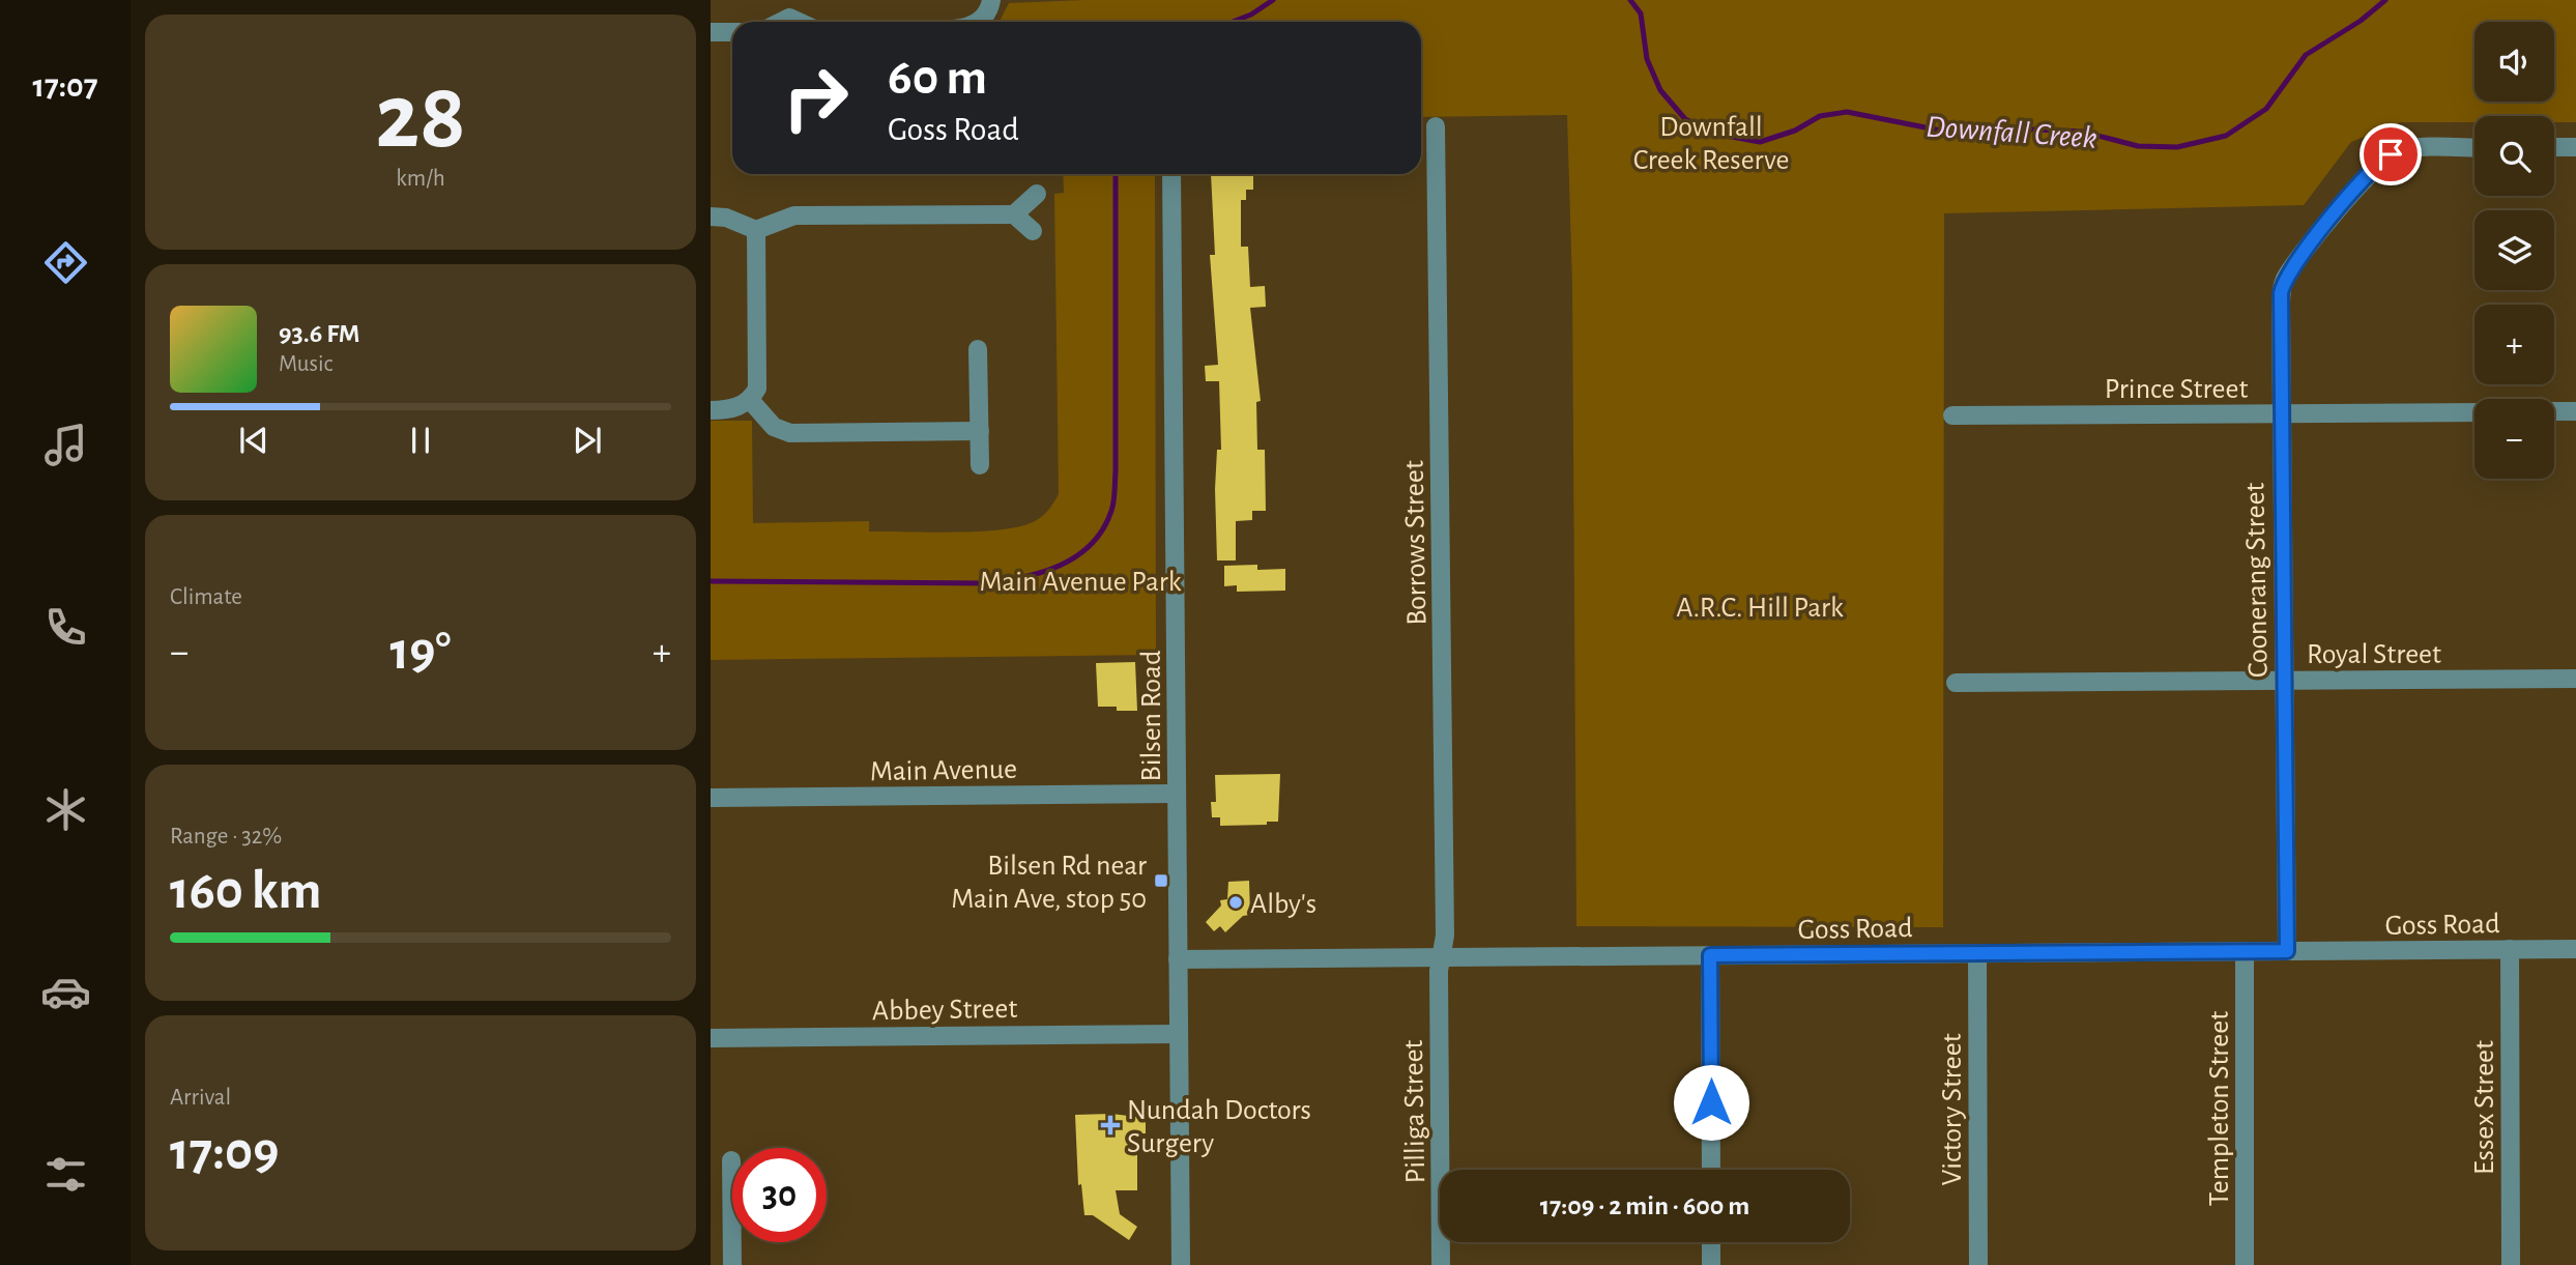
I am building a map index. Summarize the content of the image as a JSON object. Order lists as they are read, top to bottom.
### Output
{
  "streets": {
    "street": [
      "Prince Street",
      "Borrows Street",
      "Coonerang Street",
      "Royal Street",
      "Bilsen Road",
      "Main Avenue",
      "Goss Road",
      "Abbey Street",
      "Essex Street",
      "Templeton Street",
      "Victory Street",
      "Pilliga Street"
    ]
  },
  "crossings": [
    ["Prince Street", "Coonerang Street"],
    ["Borrows Street", "Goss Road"],
    ["Borrows Street", "Pilliga Street"],
    ["Coonerang Street", "Royal Street"],
    ["Coonerang Street", "Goss Road"],
    ["Bilsen Road", "Main Avenue"],
    ["Bilsen Road", "Goss Road"],
    ["Bilsen Road", "Abbey Street"],
    ["Goss Road", "Essex Street"],
    ["Goss Road", "Templeton Street"],
    ["Goss Road", "Victory Street"],
    ["Goss Road", "Pilliga Street"]
  ],
  "water": ["Downfall Creek"],
  "parks": ["Downfall Creek Reserve", "Main Avenue Park", "A.R.C. Hill Park"],
  "places": {
    "transit": ["Bilsen Rd near Main Ave, stop 50"],
    "other": ["Alby's"],
    "health": ["Nundah Doctors Surgery"]
  },
  "page": {
    "tabs": "17:07",
    "tile": [
      ["28", "km/h"],
      "Climate",
      ["Range · 32%", "160 km"],
      ["Arrival", "17:09"]
    ],
    "map_buttons": ["+", "−"],
    "turn": ["60 m", "Goss Road"],
    "song": ["93.6 FM", "Music"],
    "heat": ["−", "19°", "+"],
    "limit": "30",
    "trip": "17:09 · 2 min · 600 m"
  }
}
